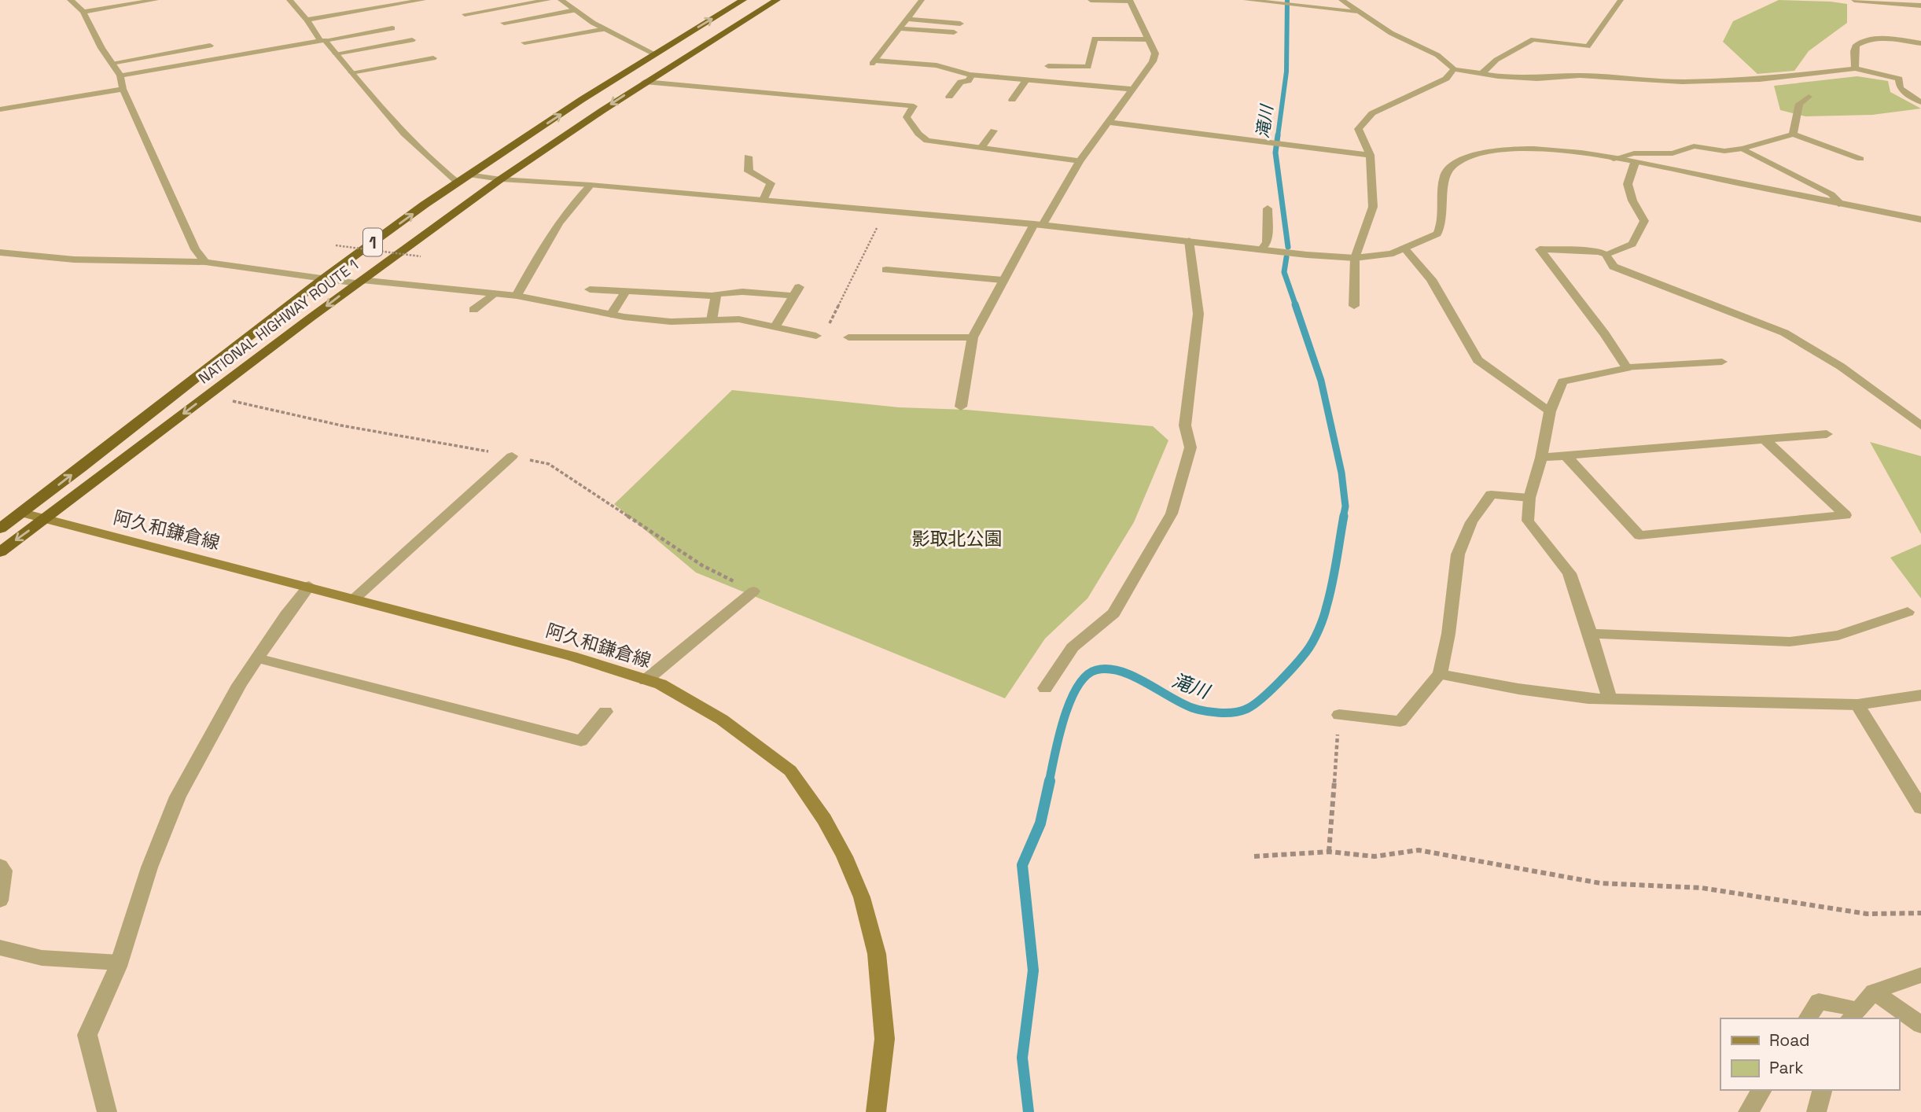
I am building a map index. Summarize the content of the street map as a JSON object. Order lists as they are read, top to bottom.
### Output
{
  "streets": {
    "highway": ["1", "NATIONAL HIGHWAY ROUTE 1"],
    "main road": ["阿久和鎌倉線"]
  },
  "crossings": [
    ["NATIONAL HIGHWAY ROUTE 1", "阿久和鎌倉線"]
  ],
  "water": ["滝川"],
  "parks": ["影取北公園"],
  "legend": ["Road", "Park"]
}
